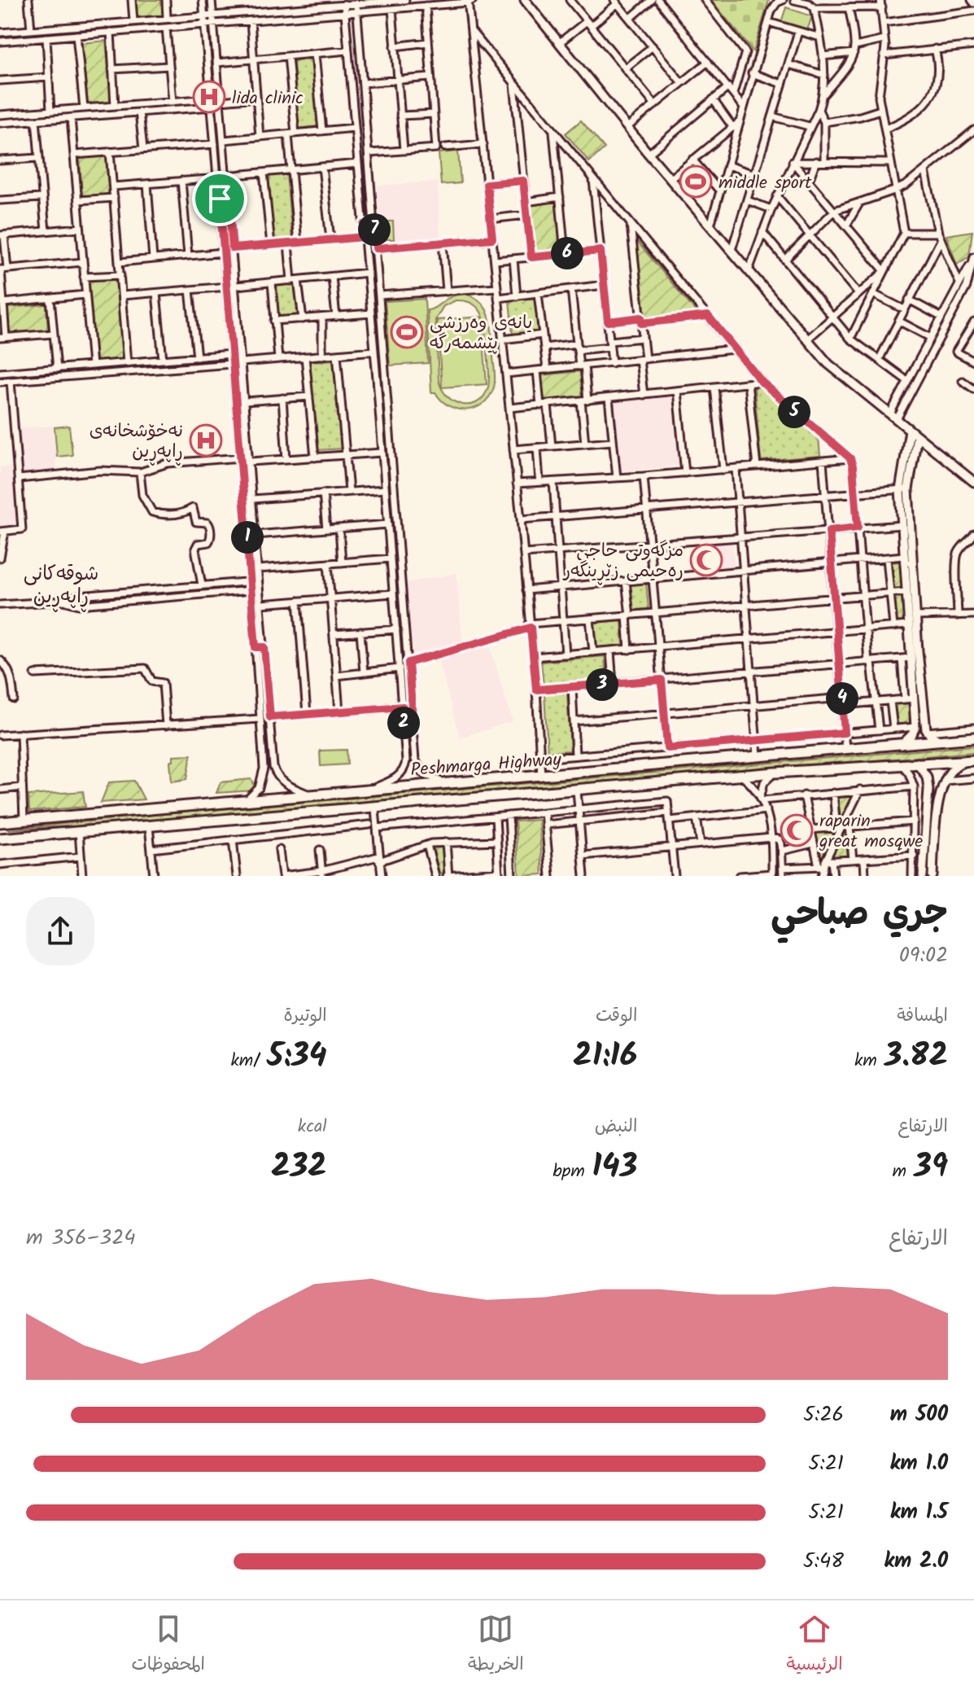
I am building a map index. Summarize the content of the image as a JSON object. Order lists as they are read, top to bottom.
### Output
{
  "streets": {
    "highway": ["Peshmarga Highway"]
  },
  "districts": ["شوقەکانی ڕاپەڕین"],
  "places": {
    "hospital": ["lida clinic", "نەخۆشخانەی ڕاپەڕین"],
    "sports": ["middle sport", "یانەی وەرزشی پێشمەرگە"],
    "mosque": ["مزگەوتی حاجی رەحیمی زێڕینگەر", "raparin great mosqwe"]
  },
  "page": {
    "pins": [
      "7",
      "6",
      "5",
      "1",
      "3",
      "4",
      "2"
    ],
    "heading": ["جري صباحي", "09:02"],
    "stats": [
      ["المسافة", "3.82 km"],
      ["الوقت", "21:16"],
      ["الوتيرة", "5:34 /km"],
      ["الارتفاع", "39 m"],
      ["النبض", "143 bpm"],
      ["kcal", "232"]
    ],
    "chart": ["الارتفاع", "324–356 m"],
    "list": [
      {
        "name": "500 m",
        "note": "5:26"
      },
      {
        "name": "1.0 km",
        "note": "5:21"
      },
      {
        "name": "1.5 km",
        "note": "5:21"
      },
      {
        "name": "2.0 km",
        "note": "5:48"
      }
    ],
    "tabs": ["الرئيسية", "الخريطة", "المحفوظات"]
  }
}
